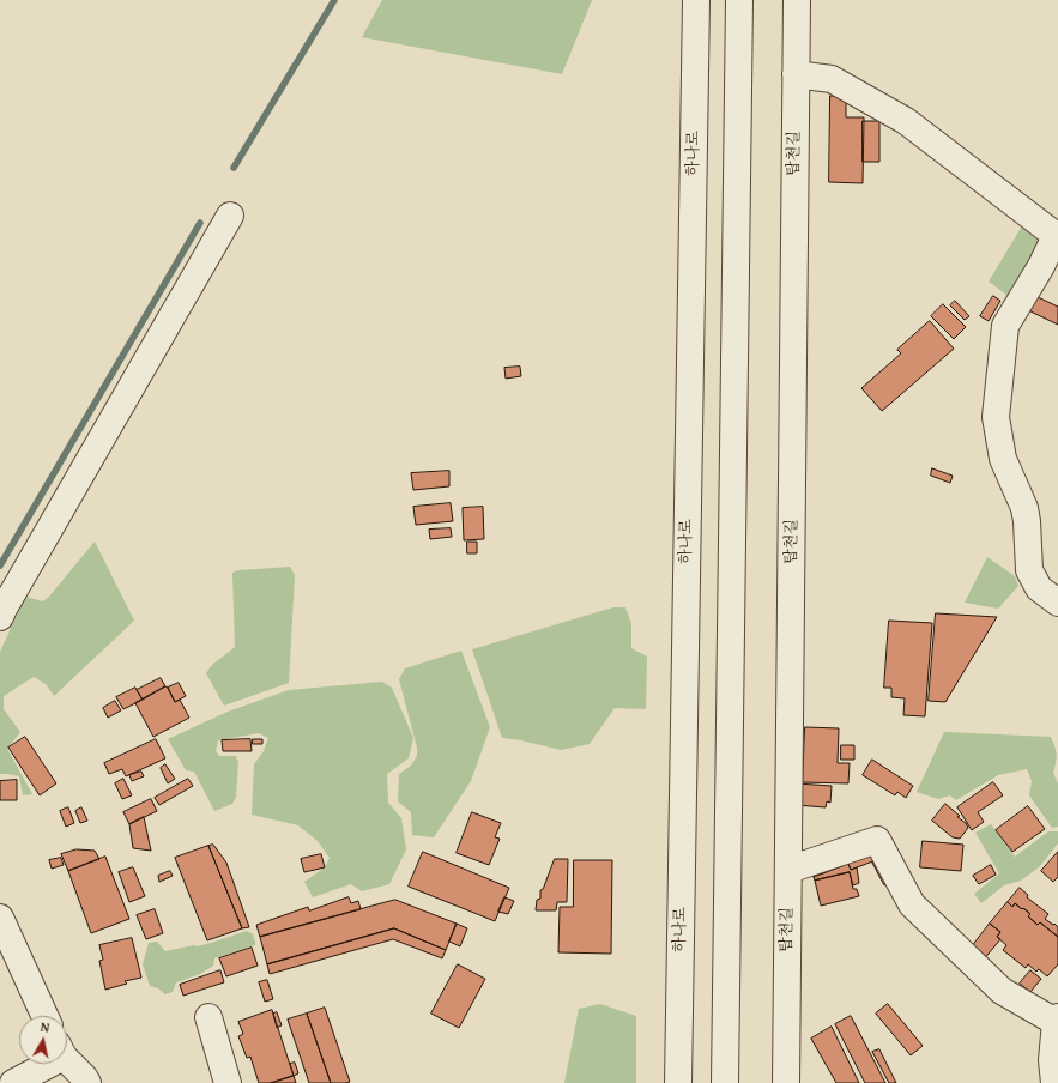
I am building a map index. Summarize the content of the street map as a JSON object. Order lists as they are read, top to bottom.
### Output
{
  "streets": {
    "street": ["하나로", "탑천길"]
  },
  "north": "top"
}
